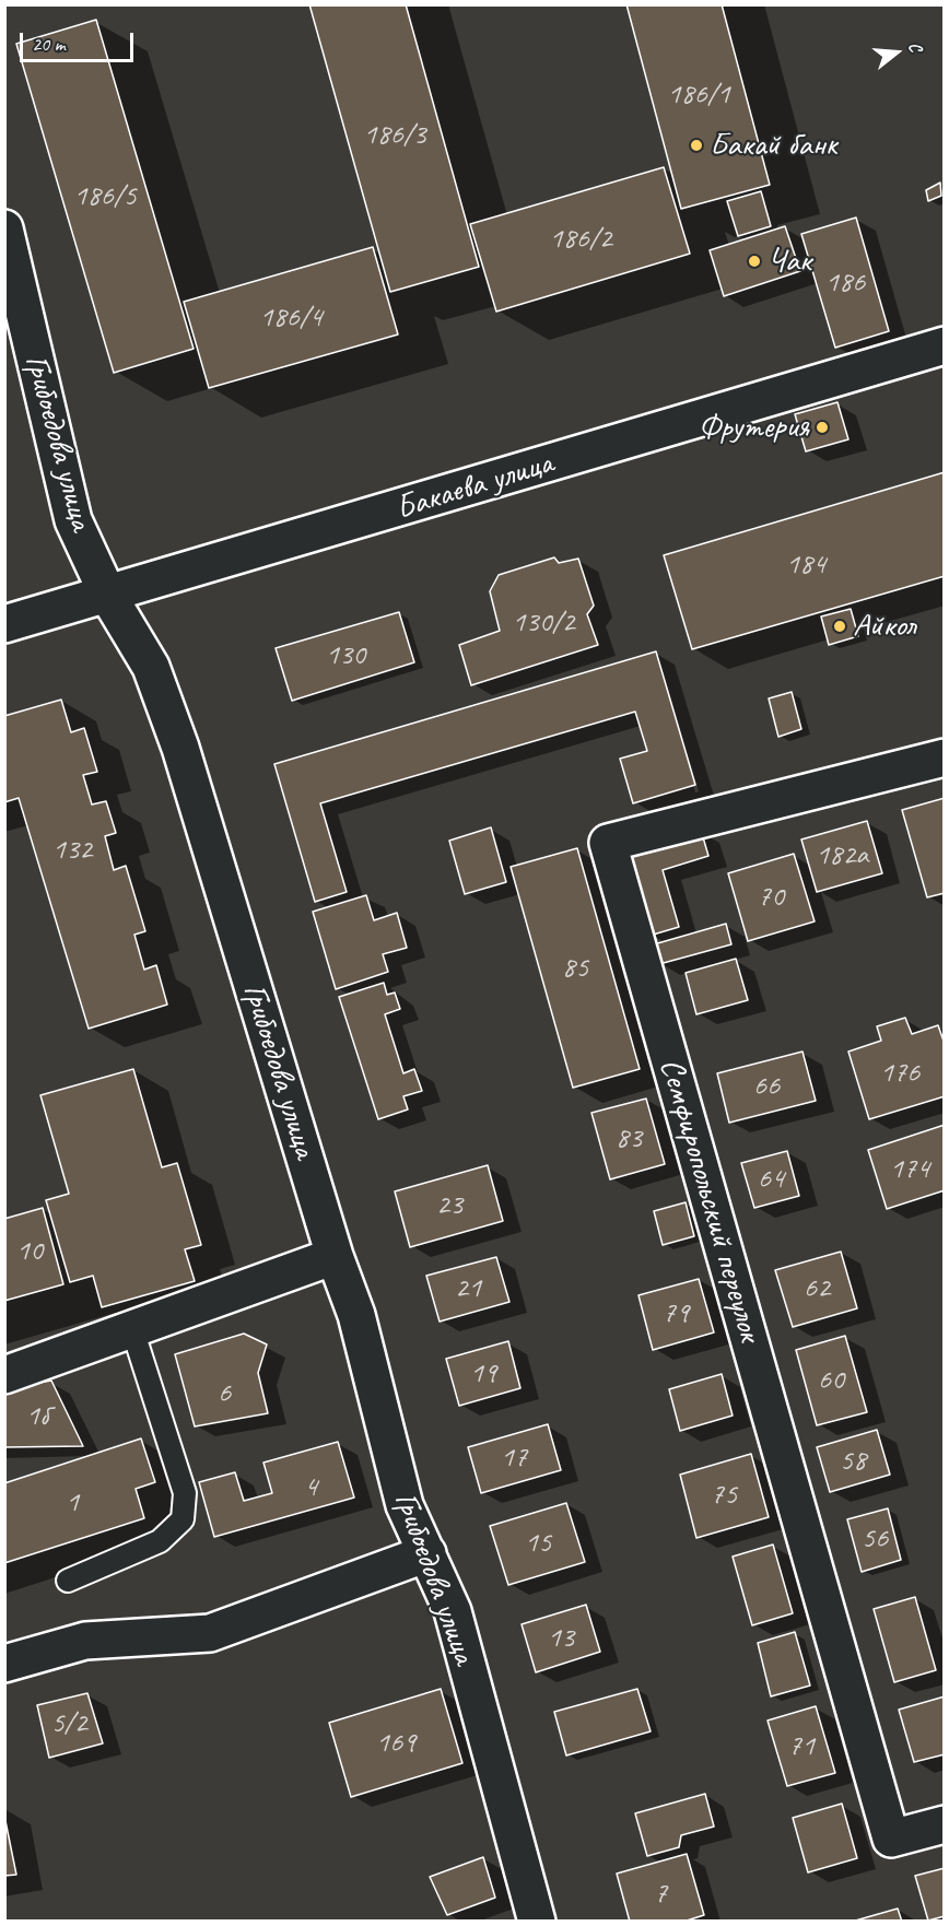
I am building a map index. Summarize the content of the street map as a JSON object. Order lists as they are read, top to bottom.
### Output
{
  "streets": {
    "street": ["Грибоедова улица", "Бакаева улица", "Семфиропольский переулок"]
  },
  "crossings": [
    ["Грибоедова улица", "Бакаева улица"]
  ],
  "places": [
    "Бакай банк",
    "Чак",
    "Фрутерия",
    "Айкол"
  ],
  "house_numbers": [
    "186/1",
    "186/3",
    "186/5",
    "186/2",
    "186",
    "186/4",
    "184",
    "130/2",
    "130",
    "132",
    "182a",
    "70",
    "85",
    "176",
    "66",
    "83",
    "174",
    "64",
    "23",
    "10",
    "21",
    "62",
    "79",
    "19",
    "60",
    "6",
    "1б",
    "17",
    "58",
    "4",
    "75",
    "1",
    "56",
    "15",
    "13",
    "5/2",
    "169",
    "71",
    "7"
  ],
  "scale_bar": "20 m",
  "north": "right"
}
